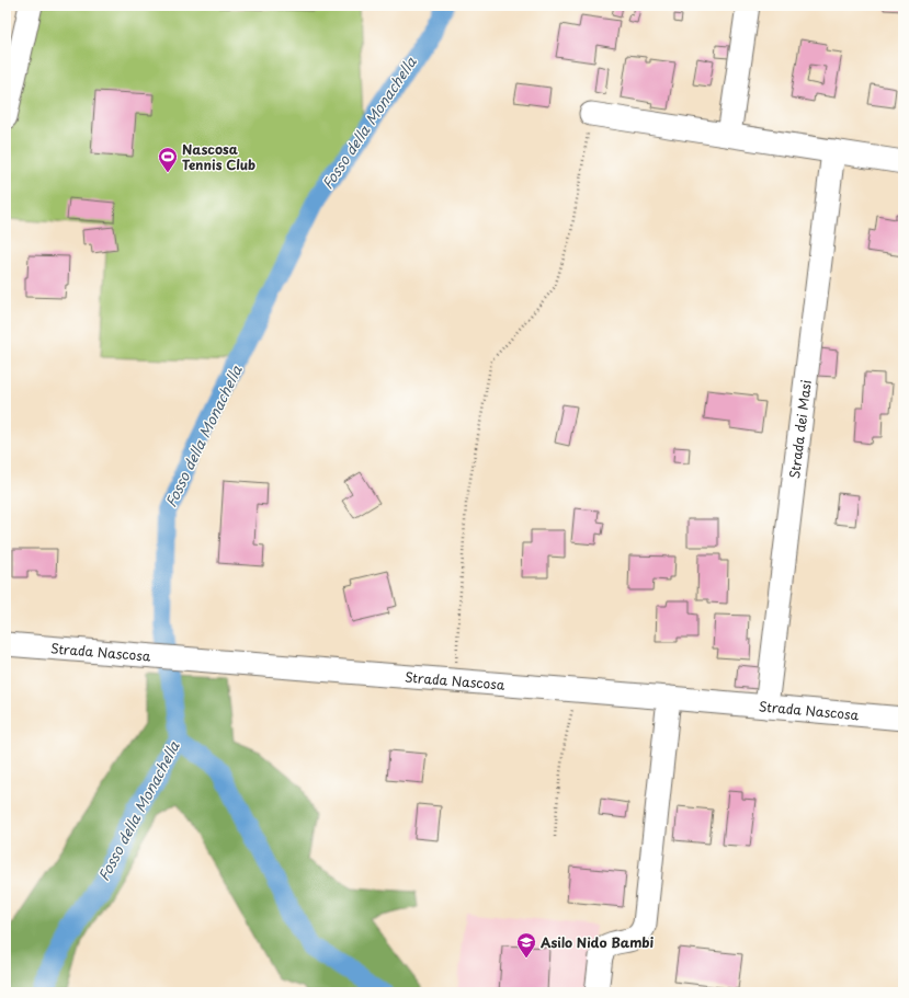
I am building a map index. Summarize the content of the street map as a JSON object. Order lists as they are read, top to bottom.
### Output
{
  "streets": {
    "street": ["Strada dei Masi", "Strada Nascosa"]
  },
  "crossings": [
    ["Strada dei Masi", "Strada Nascosa"]
  ],
  "water": ["Fosso della Monachella"],
  "places": {
    "sports": ["Nascosa Tennis Club"],
    "school or university": ["Asilo Nido Bambi"]
  }
}
